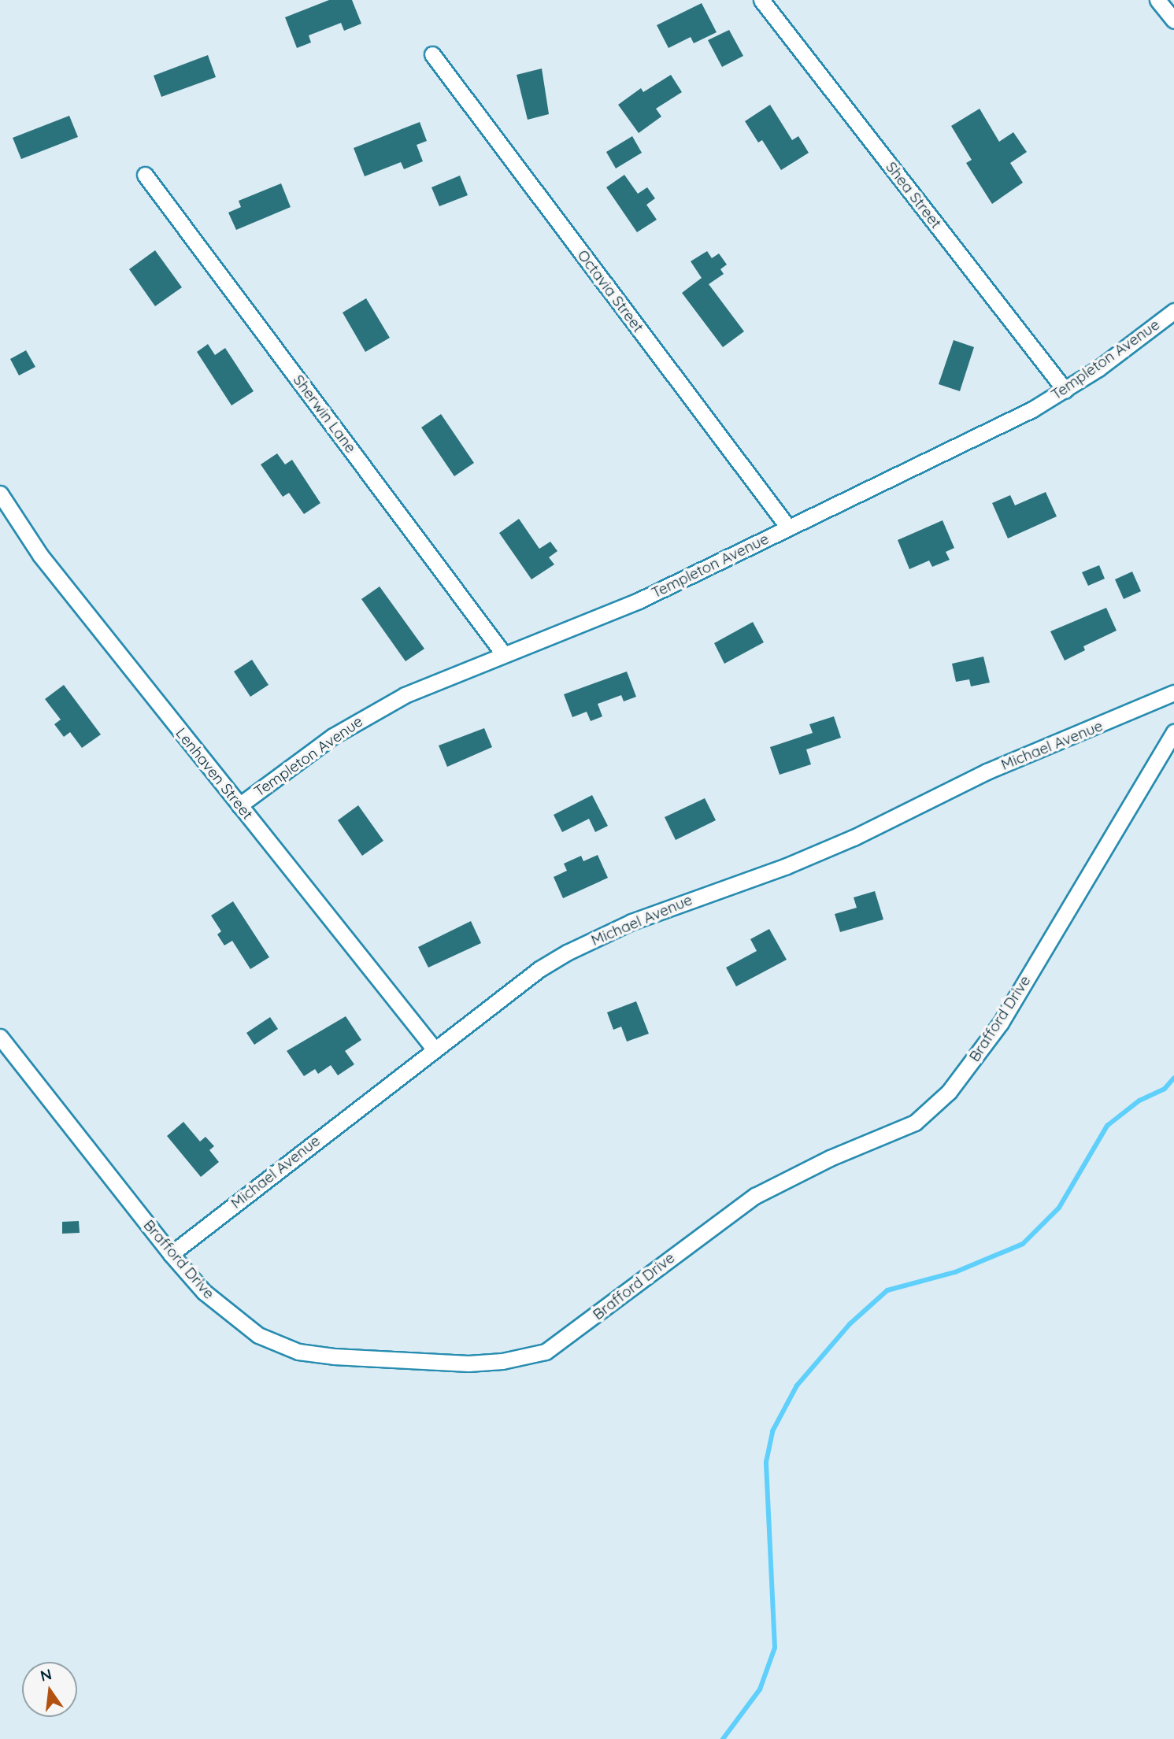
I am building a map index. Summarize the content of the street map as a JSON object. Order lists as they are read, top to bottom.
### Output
{
  "streets": {
    "street": [
      "Shea Street",
      "Octavia Street",
      "Templeton Avenue",
      "Sherwin Lane",
      "Michael Avenue",
      "Lenhaven Street",
      "Brafford Drive"
    ]
  },
  "crossings": [
    ["Shea Street", "Templeton Avenue"],
    ["Octavia Street", "Templeton Avenue"],
    ["Templeton Avenue", "Sherwin Lane"],
    ["Templeton Avenue", "Lenhaven Street"],
    ["Michael Avenue", "Lenhaven Street"],
    ["Michael Avenue", "Brafford Drive"]
  ],
  "north": "top"
}
